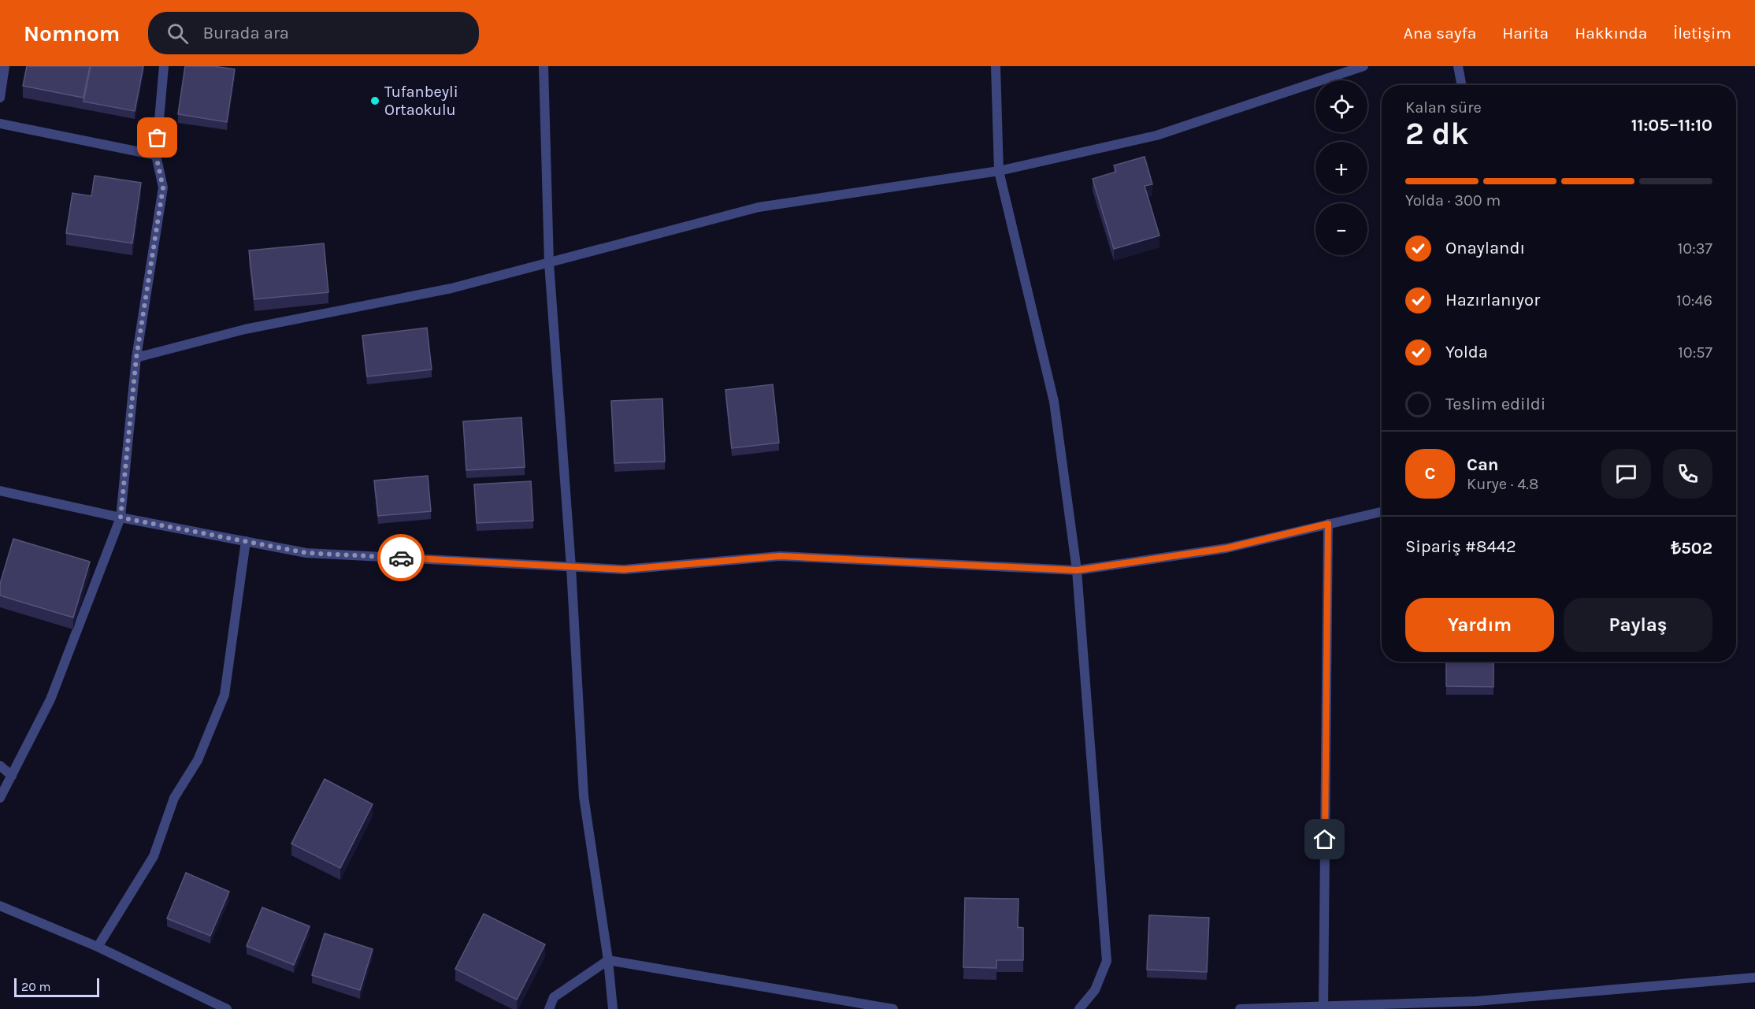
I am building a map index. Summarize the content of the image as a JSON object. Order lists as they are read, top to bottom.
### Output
{
  "places": ["Tufanbeyli Ortaokulu"],
  "scale_bar": "20 m",
  "page": {
    "header": "Nomnom",
    "search": "Burada ara",
    "nav": [
      "Ana sayfa",
      "Harita",
      "Hakkında",
      "İletişim"
    ],
    "map_buttons": ["+", "−"],
    "heading": ["2 dk", "Kalan süre", "11:05–11:10"],
    "panel": [
      "Can",
      "Kurye · 4.8",
      "Sipariş #8442",
      "₺502"
    ],
    "bar": "Yolda · 300 m",
    "list": [
      ["Onaylandı", "10:37"],
      ["Hazırlanıyor", "10:46"],
      ["Yolda", "10:57"],
      "Teslim edildi"
    ],
    "round": "C",
    "buttons": ["Yardım", "Paylaş"],
    "scale": "20 m"
  }
}
